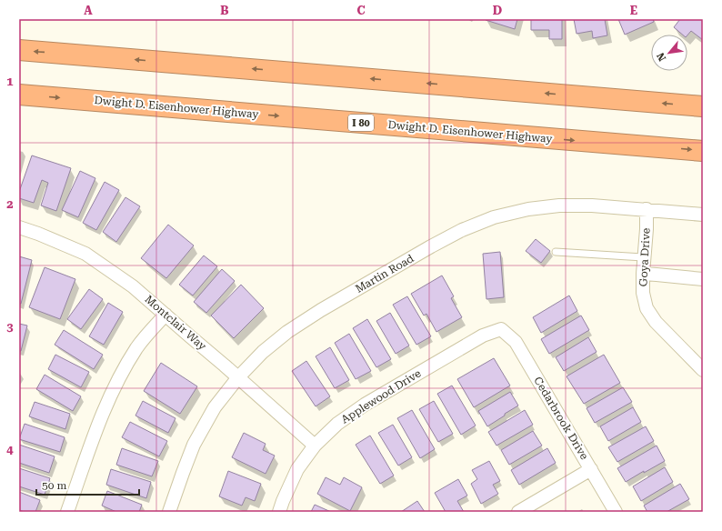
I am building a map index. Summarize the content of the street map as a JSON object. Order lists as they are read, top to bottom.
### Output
{
  "streets": {
    "highway": ["Dwight D. Eisenhower Highway", "I 80"],
    "street": [
      "Goya Drive",
      "Martin Road",
      "Montclair Way",
      "Applewood Drive",
      "Cedarbrook Drive"
    ]
  },
  "crossings": [
    ["Goya Drive", "Martin Road"],
    ["Martin Road", "Montclair Way"],
    ["Montclair Way", "Applewood Drive"],
    ["Applewood Drive", "Cedarbrook Drive"]
  ],
  "scale_bar": "50 m",
  "north": "bottom left",
  "grid": {
    "columns": [
      "A",
      "B",
      "C",
      "D",
      "E"
    ],
    "rows": [
      "1",
      "2",
      "3",
      "4"
    ]
  }
}
